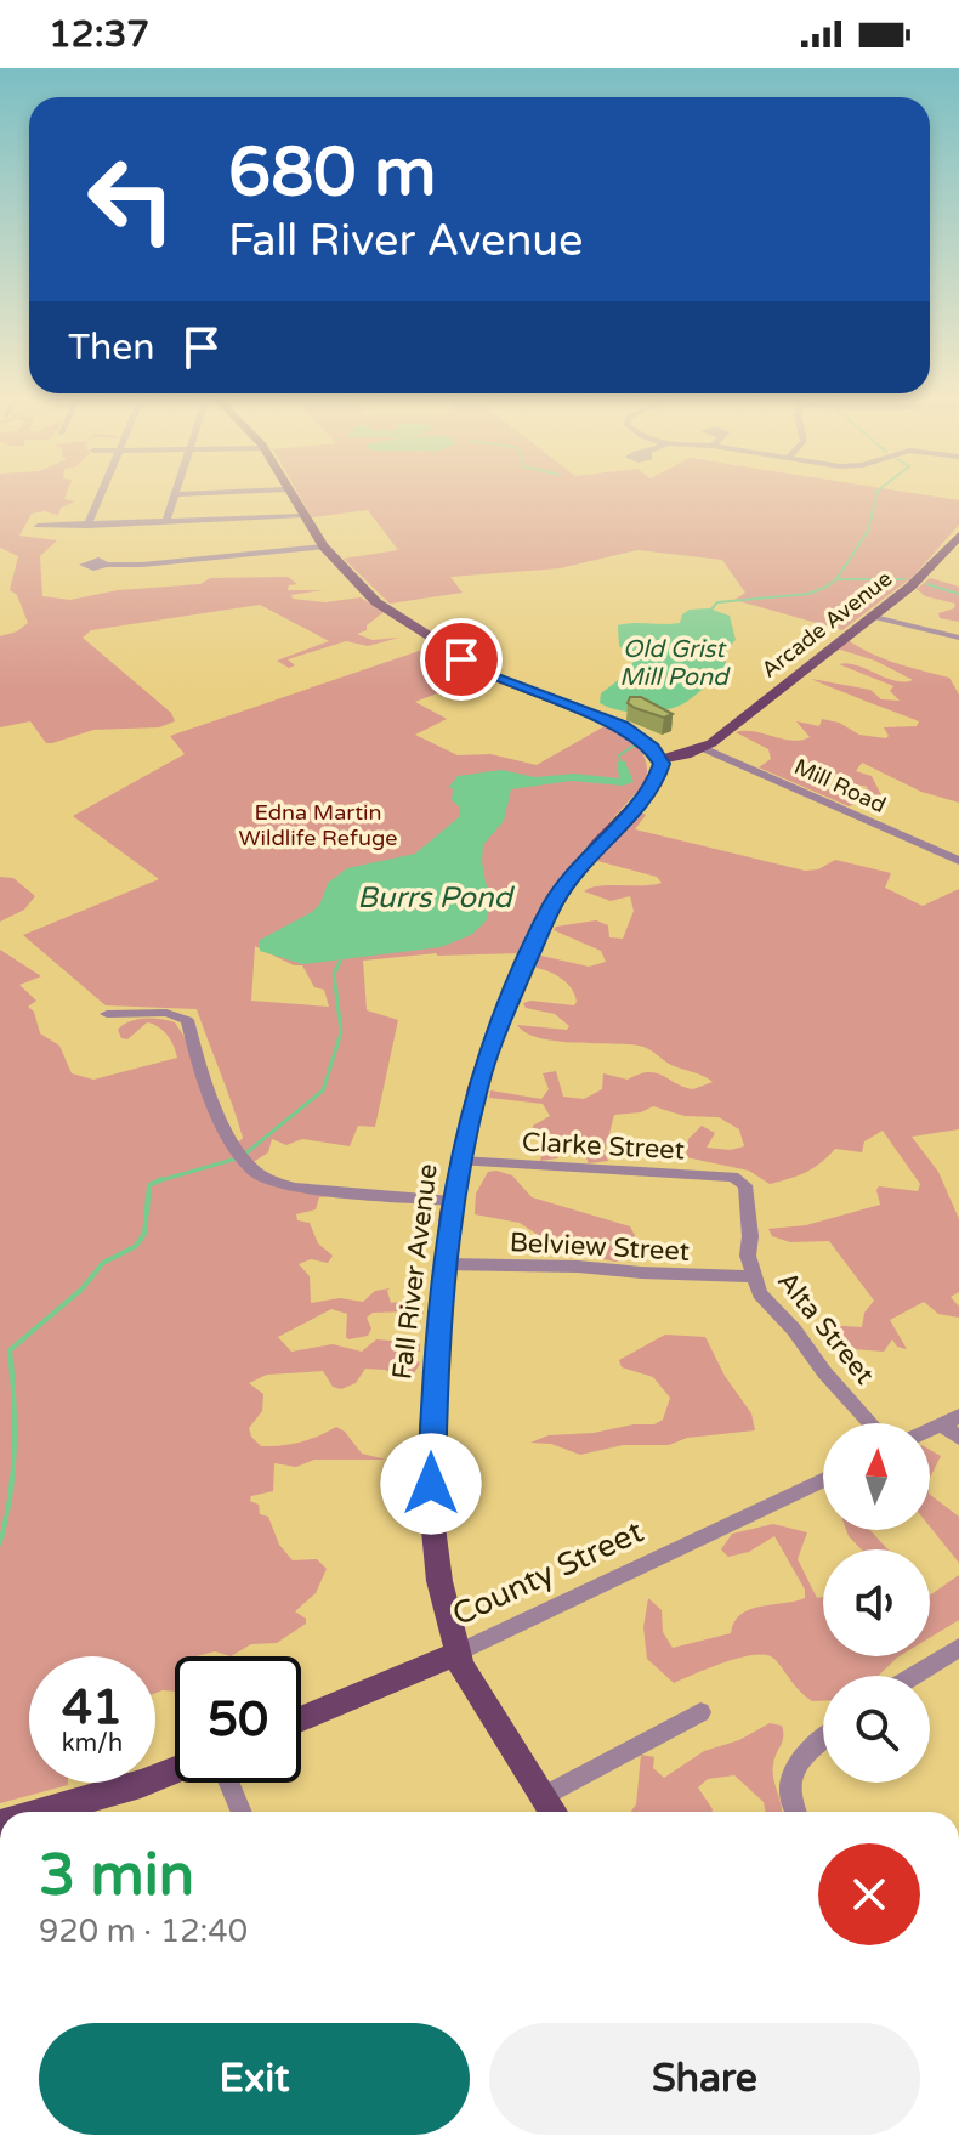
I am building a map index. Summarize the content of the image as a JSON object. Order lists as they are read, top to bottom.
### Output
{
  "streets": {
    "main road": ["Arcade Avenue", "Fall River Avenue", "County Street"],
    "street": [
      "Mill Road",
      "Clarke Street",
      "Belview Street",
      "Alta Street"
    ]
  },
  "crossings": [
    ["Arcade Avenue", "Mill Road"],
    ["Arcade Avenue", "Fall River Avenue"],
    ["Clarke Street", "Fall River Avenue"],
    ["Clarke Street", "Alta Street"],
    ["Belview Street", "Fall River Avenue"],
    ["Belview Street", "Alta Street"],
    ["Fall River Avenue", "County Street"]
  ],
  "water": ["Old Grist Mill Pond", "Burrs Pond"],
  "parks": ["Edna Martin Wildlife Refuge"],
  "north": "top",
  "page": {
    "status": "12:37",
    "turn": ["680 m", "Fall River Avenue"],
    "then": "Then",
    "speed": "41 km/h",
    "limit": "50",
    "heading": ["3 min", "920 m · 12:40"],
    "buttons": ["Exit", "Share"]
  }
}
